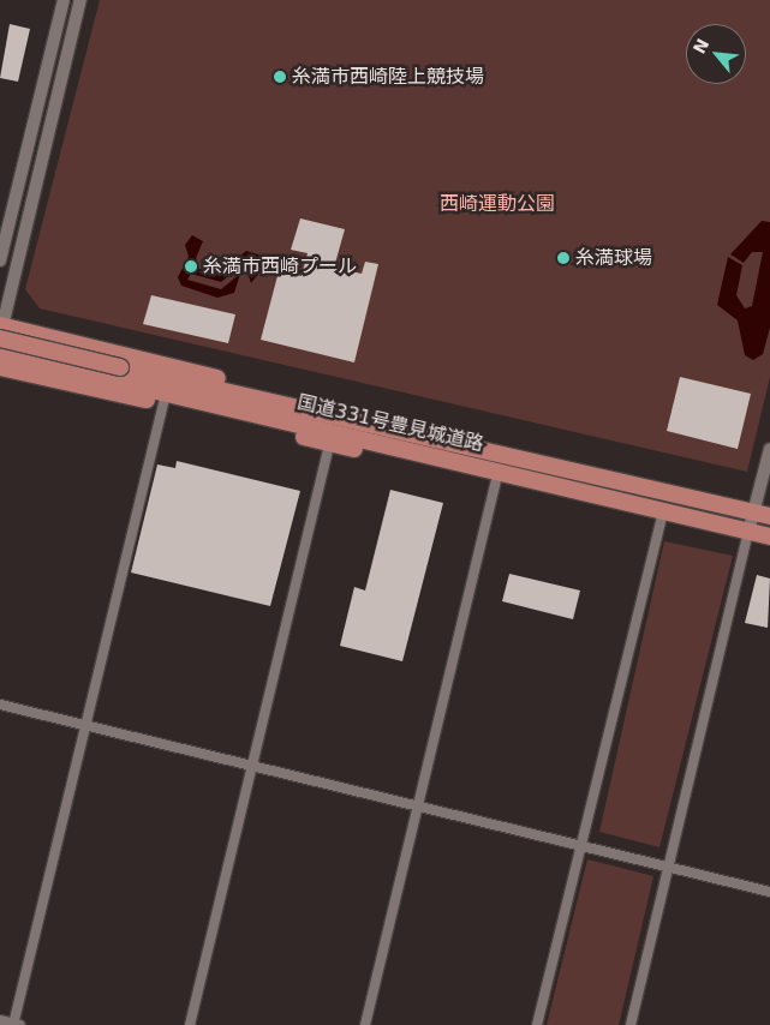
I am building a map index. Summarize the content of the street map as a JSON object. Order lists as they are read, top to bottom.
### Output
{
  "streets": {
    "highway": ["国道331号豊見城道路"]
  },
  "parks": ["西崎運動公園"],
  "places": ["糸満市西崎陸上競技場", "糸満球場", "糸満市西崎プール"],
  "north": "top left"
}
